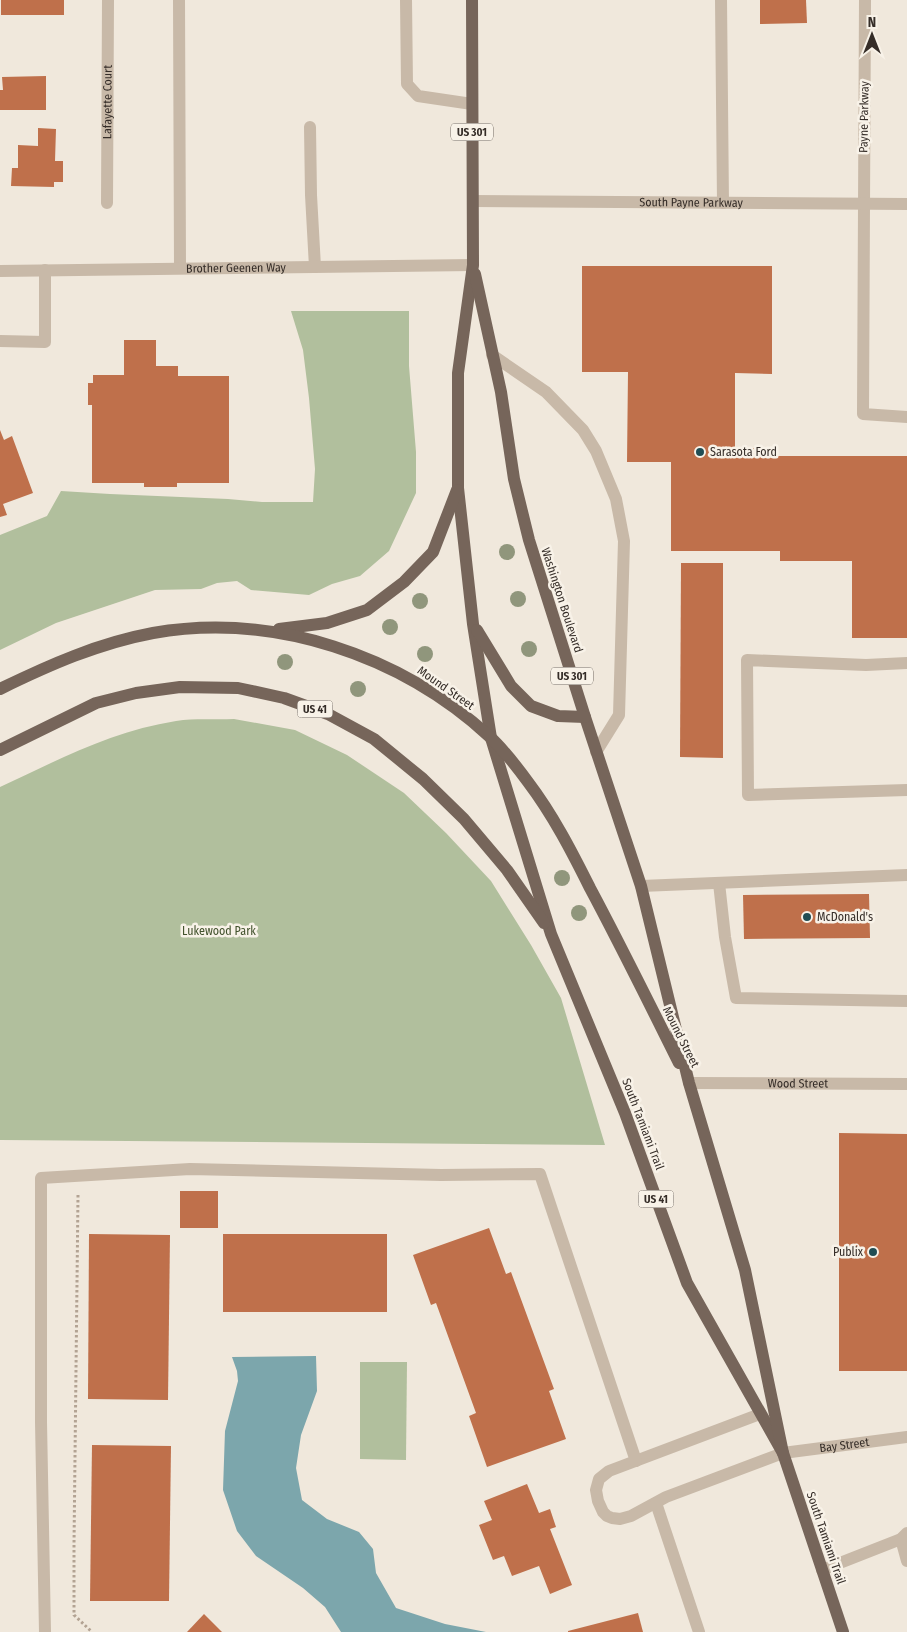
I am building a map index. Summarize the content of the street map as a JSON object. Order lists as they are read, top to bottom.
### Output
{
  "streets": {
    "main road": [
      "US 301",
      "Washington Boulevard",
      "Mound Street",
      "US 41",
      "South Tamiami Trail"
    ],
    "street": [
      "Lafayette Court",
      "Payne Parkway",
      "South Payne Parkway",
      "Brother Geenen Way",
      "Wood Street",
      "Bay Street"
    ]
  },
  "crossings": [
    ["Payne Parkway", "South Payne Parkway"],
    ["South Payne Parkway", "Washington Boulevard"],
    ["Brother Geenen Way", "Washington Boulevard"],
    ["Washington Boulevard", "Mound Street"],
    ["Washington Boulevard", "US 41"],
    ["Washington Boulevard", "Wood Street"],
    ["Washington Boulevard", "South Tamiami Trail"],
    ["Mound Street", "Wood Street"],
    ["Mound Street", "South Tamiami Trail"],
    ["US 41", "South Tamiami Trail"],
    ["Wood Street", "South Tamiami Trail"],
    ["South Tamiami Trail", "Bay Street"]
  ],
  "parks": ["Lukewood Park"],
  "places": ["Sarasota Ford", "McDonald's", "Publix"],
  "north": "top"
}
